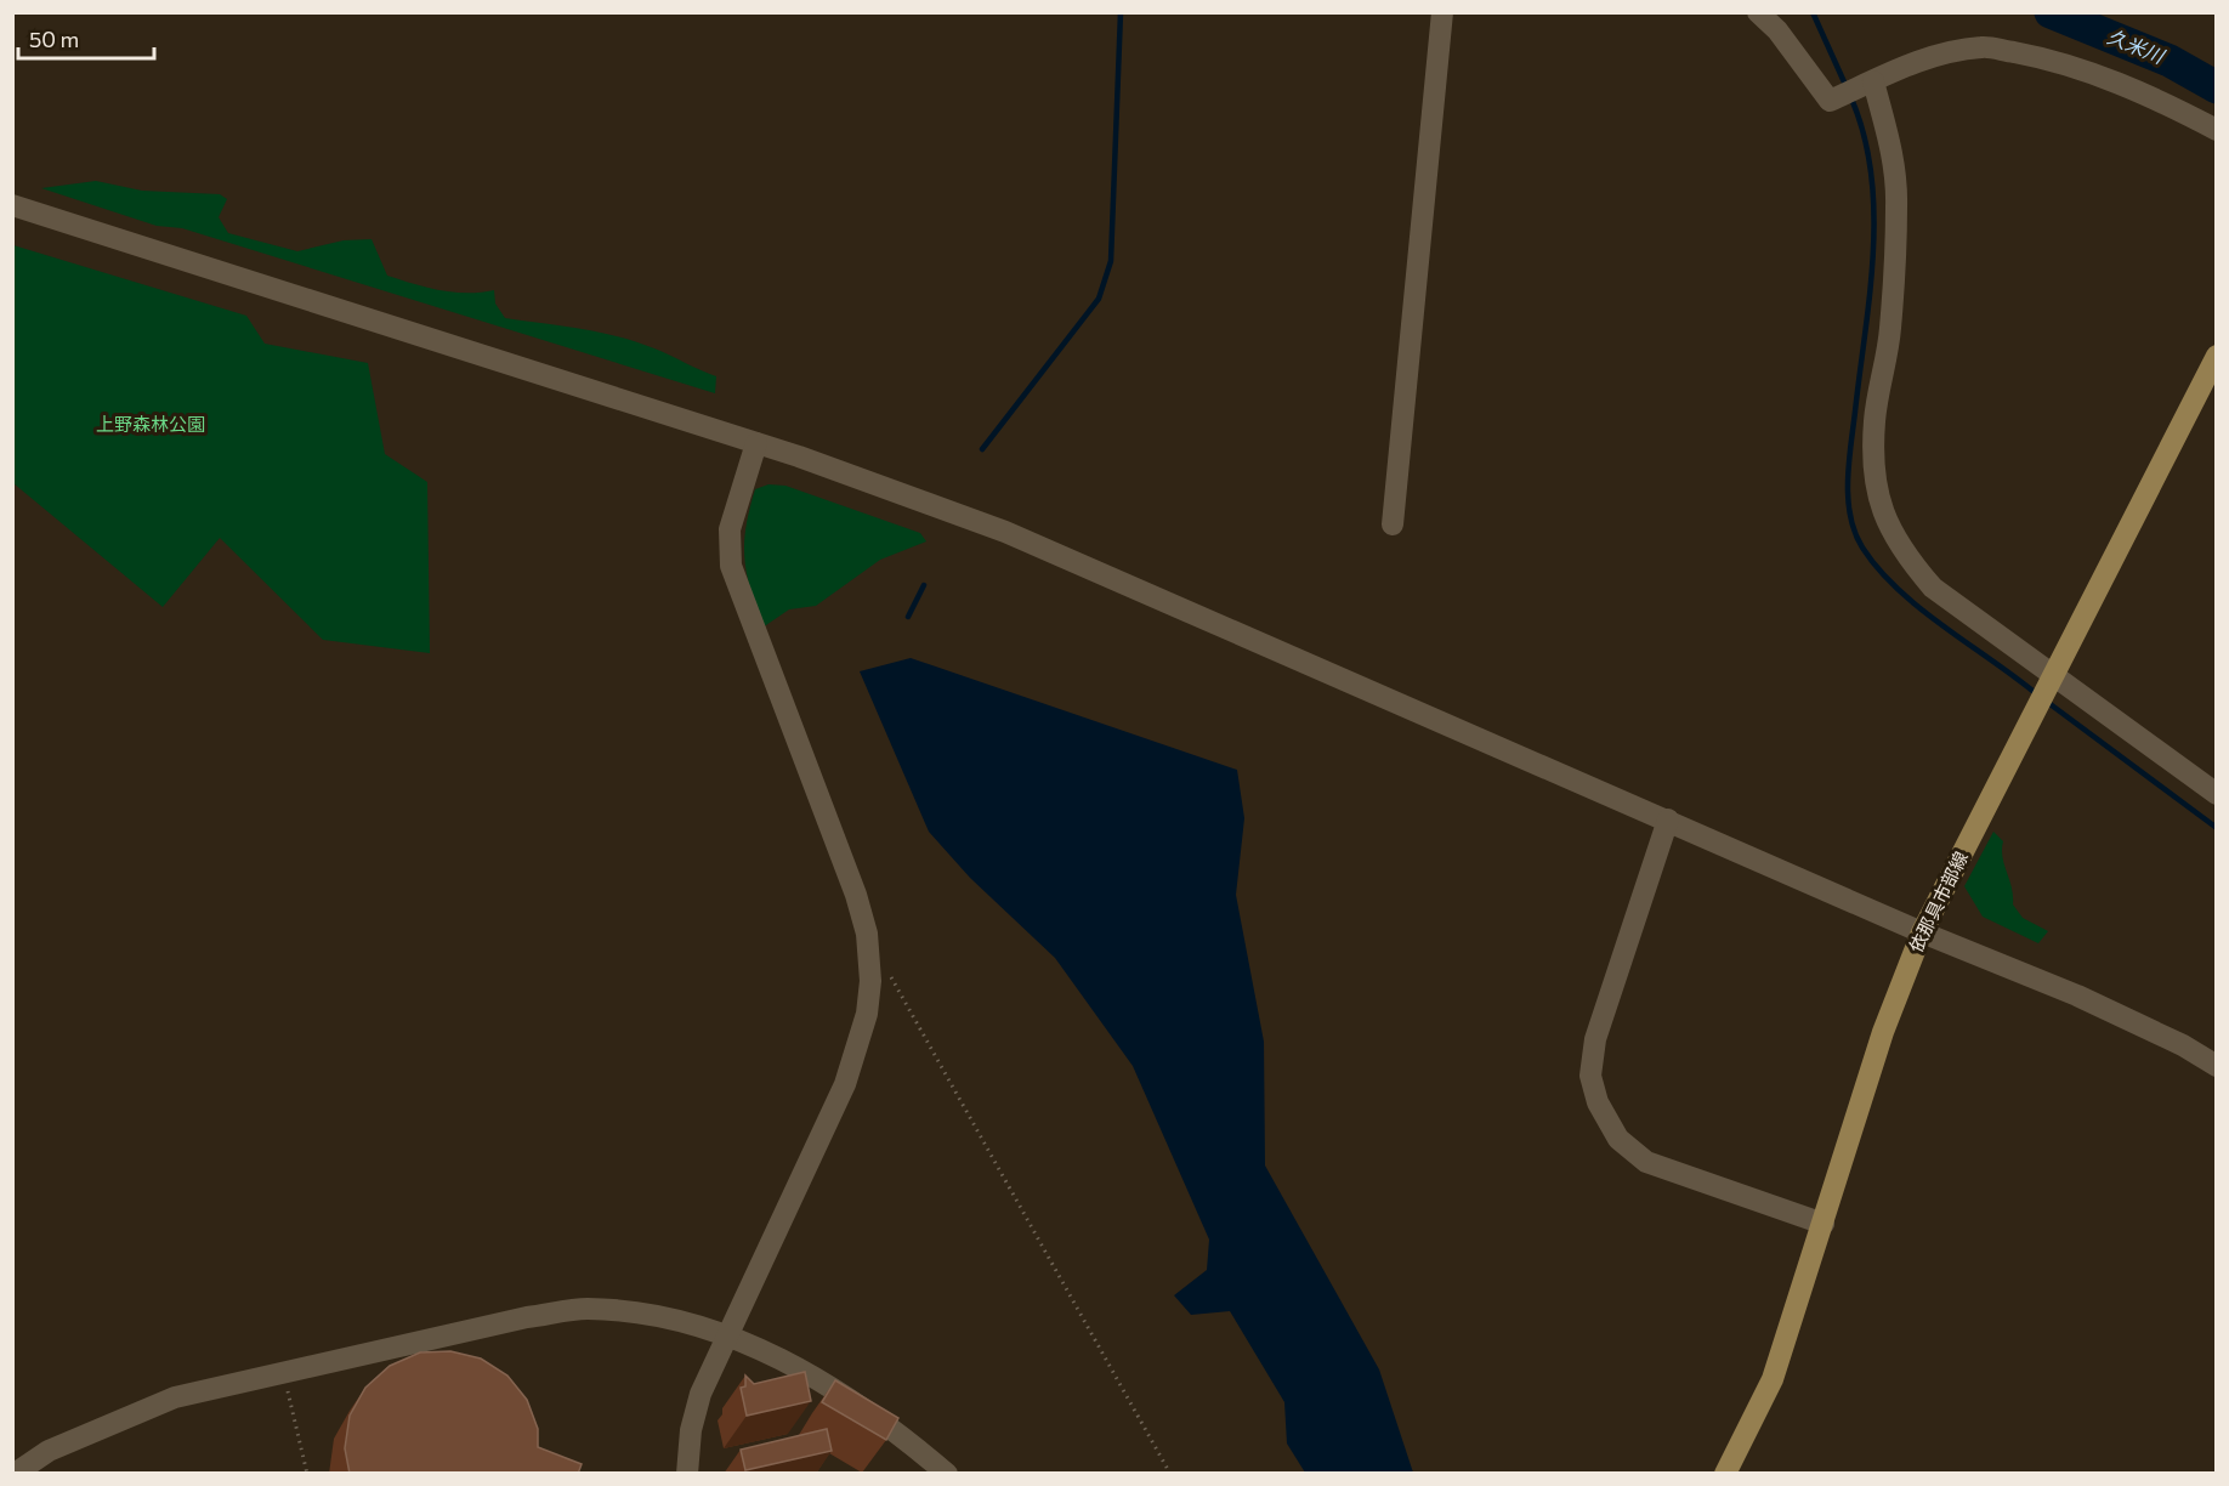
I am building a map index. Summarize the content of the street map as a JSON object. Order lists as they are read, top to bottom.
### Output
{
  "streets": {
    "main road": ["依那具市部線"]
  },
  "water": ["久米川"],
  "parks": ["上野森林公園"],
  "scale_bar": "50 m"
}
